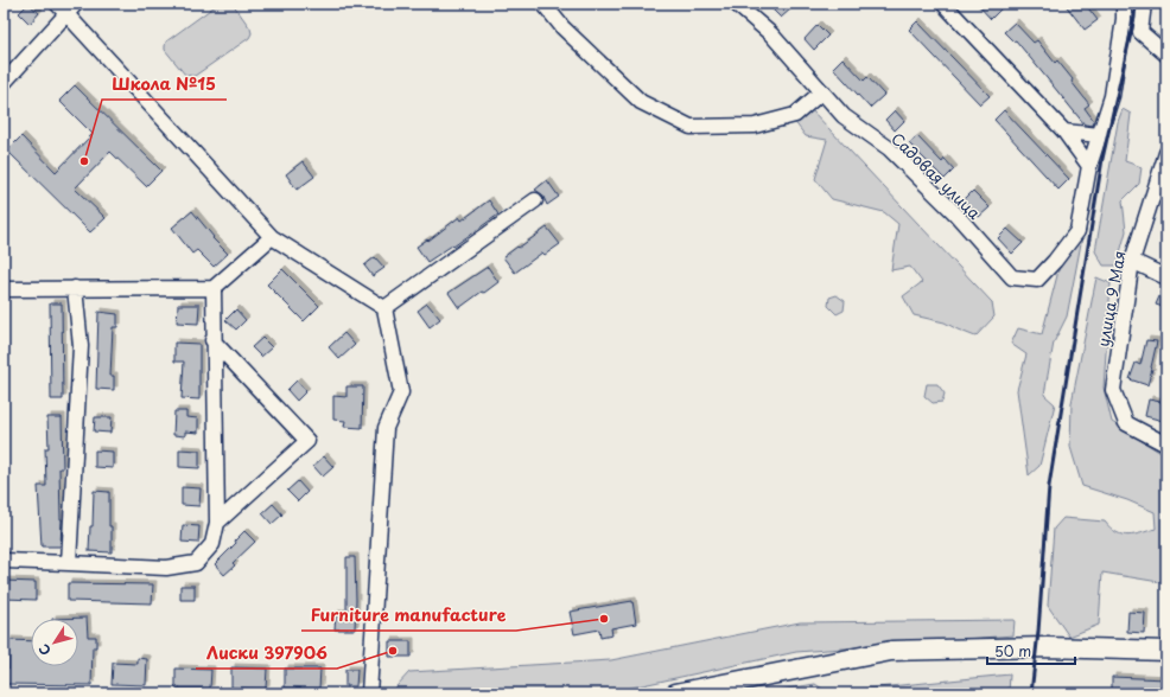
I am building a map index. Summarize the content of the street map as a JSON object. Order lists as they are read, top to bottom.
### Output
{
  "streets": {
    "street": ["Садовая улица", "улица 9 Мая"]
  },
  "places": ["Школа №15", "Furniture manufacture", "Лиски 397906"],
  "scale_bar": "50 m",
  "north": "bottom left"
}
